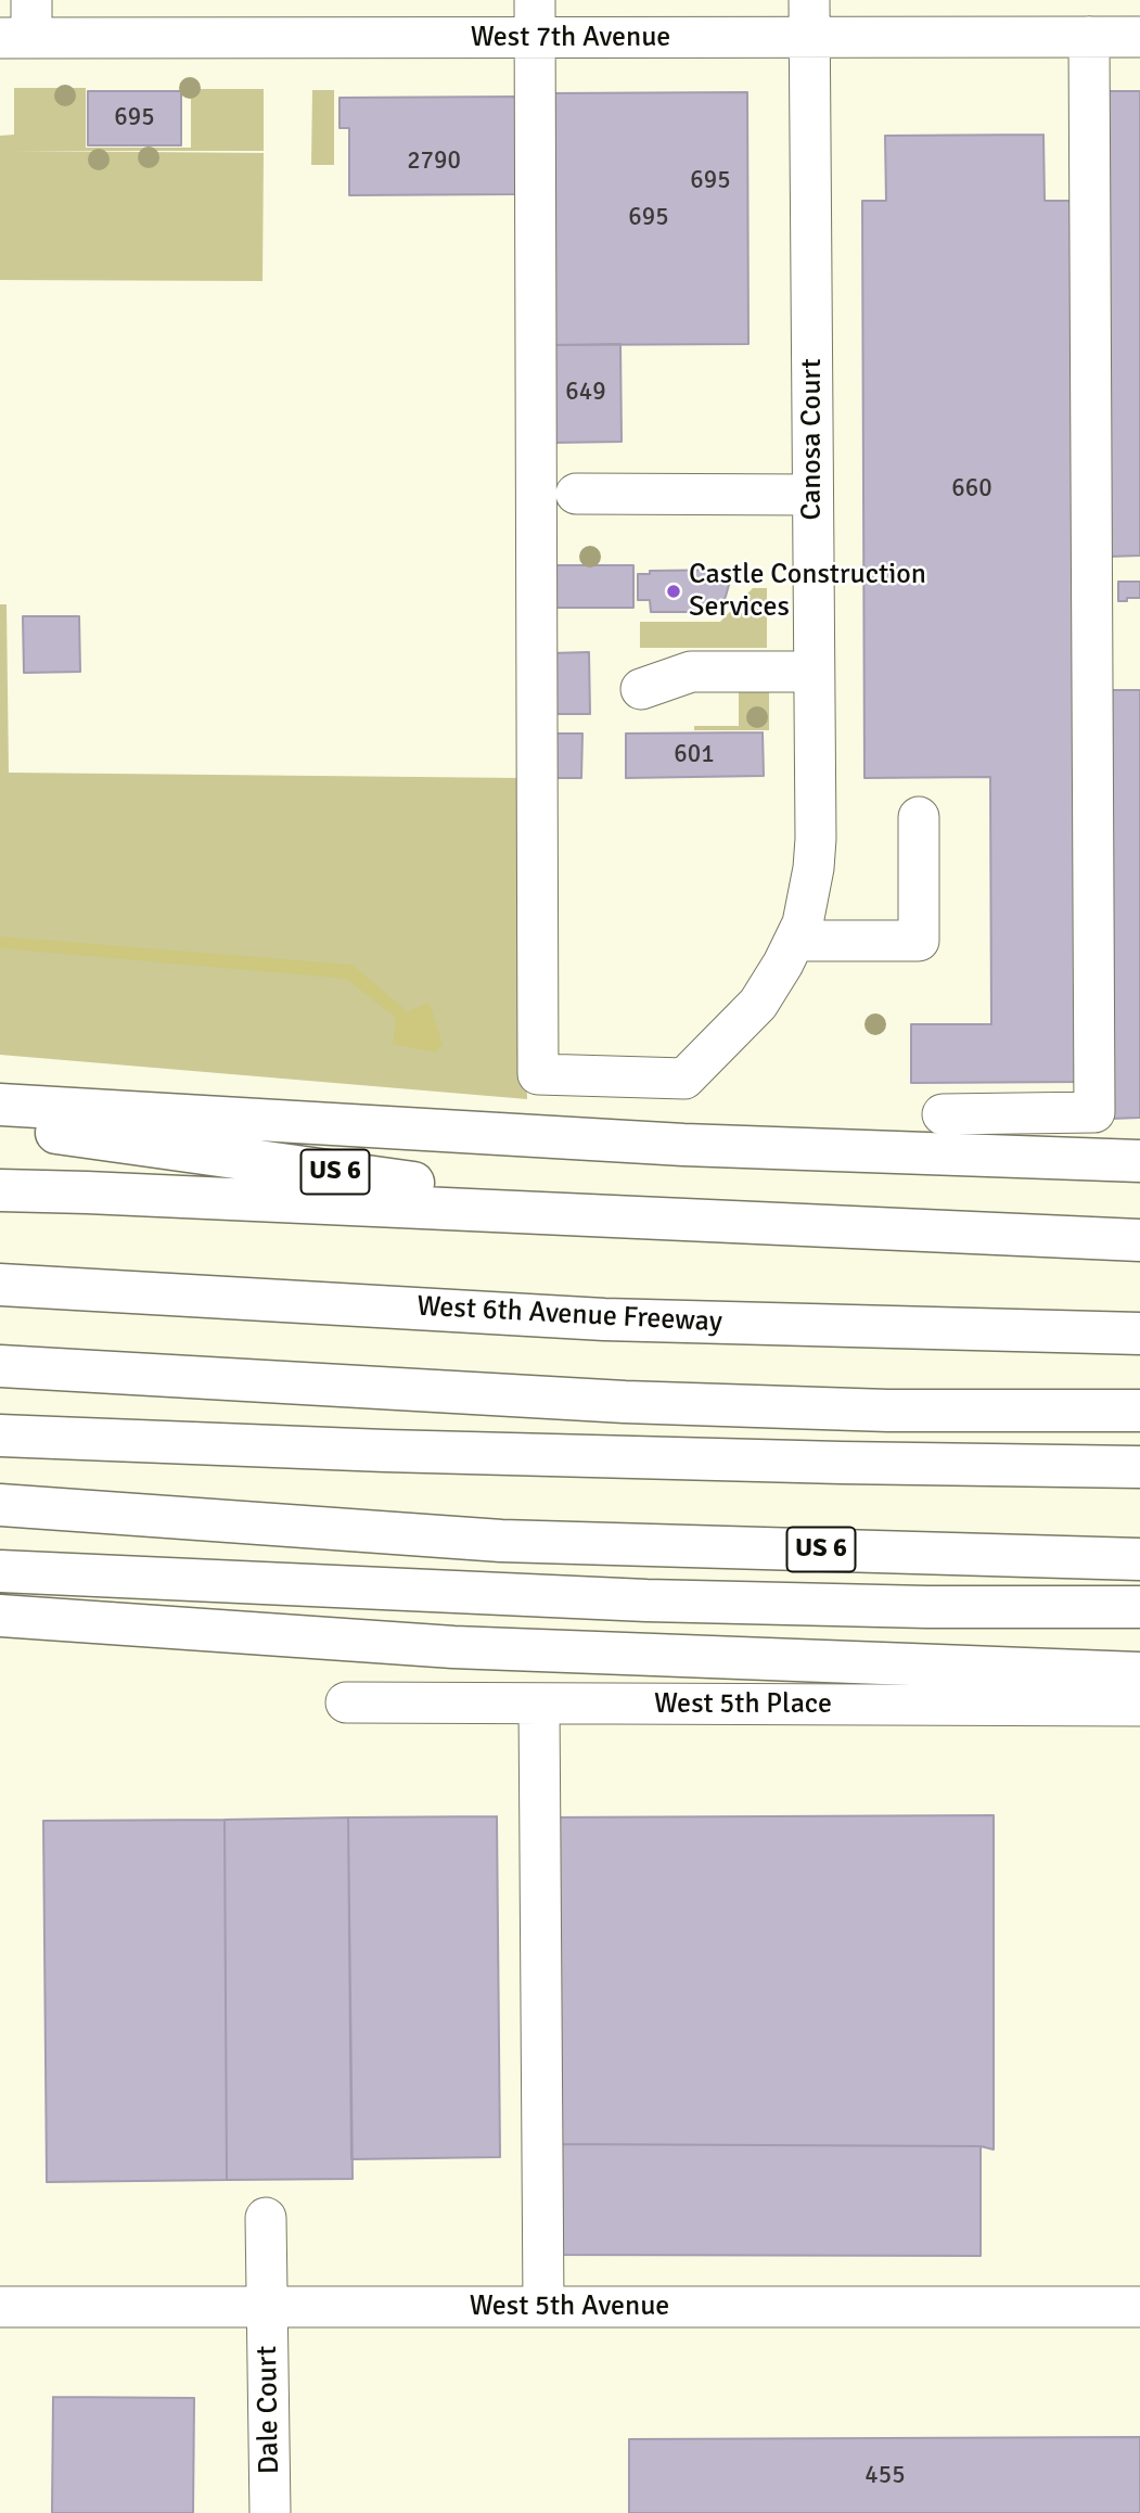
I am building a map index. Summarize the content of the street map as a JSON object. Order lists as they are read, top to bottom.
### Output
{
  "streets": {
    "highway": ["US 6", "West 6th Avenue Freeway"],
    "street": [
      "West 7th Avenue",
      "Canosa Court",
      "West 5th Place",
      "West 5th Avenue",
      "Dale Court"
    ]
  },
  "crossings": [
    ["West 7th Avenue", "Canosa Court"],
    ["West 5th Avenue", "Dale Court"]
  ],
  "places": ["Castle Construction Services"],
  "house_numbers": [
    "695",
    "2790",
    "695",
    "695",
    "649",
    "660",
    "601",
    "455"
  ]
}
